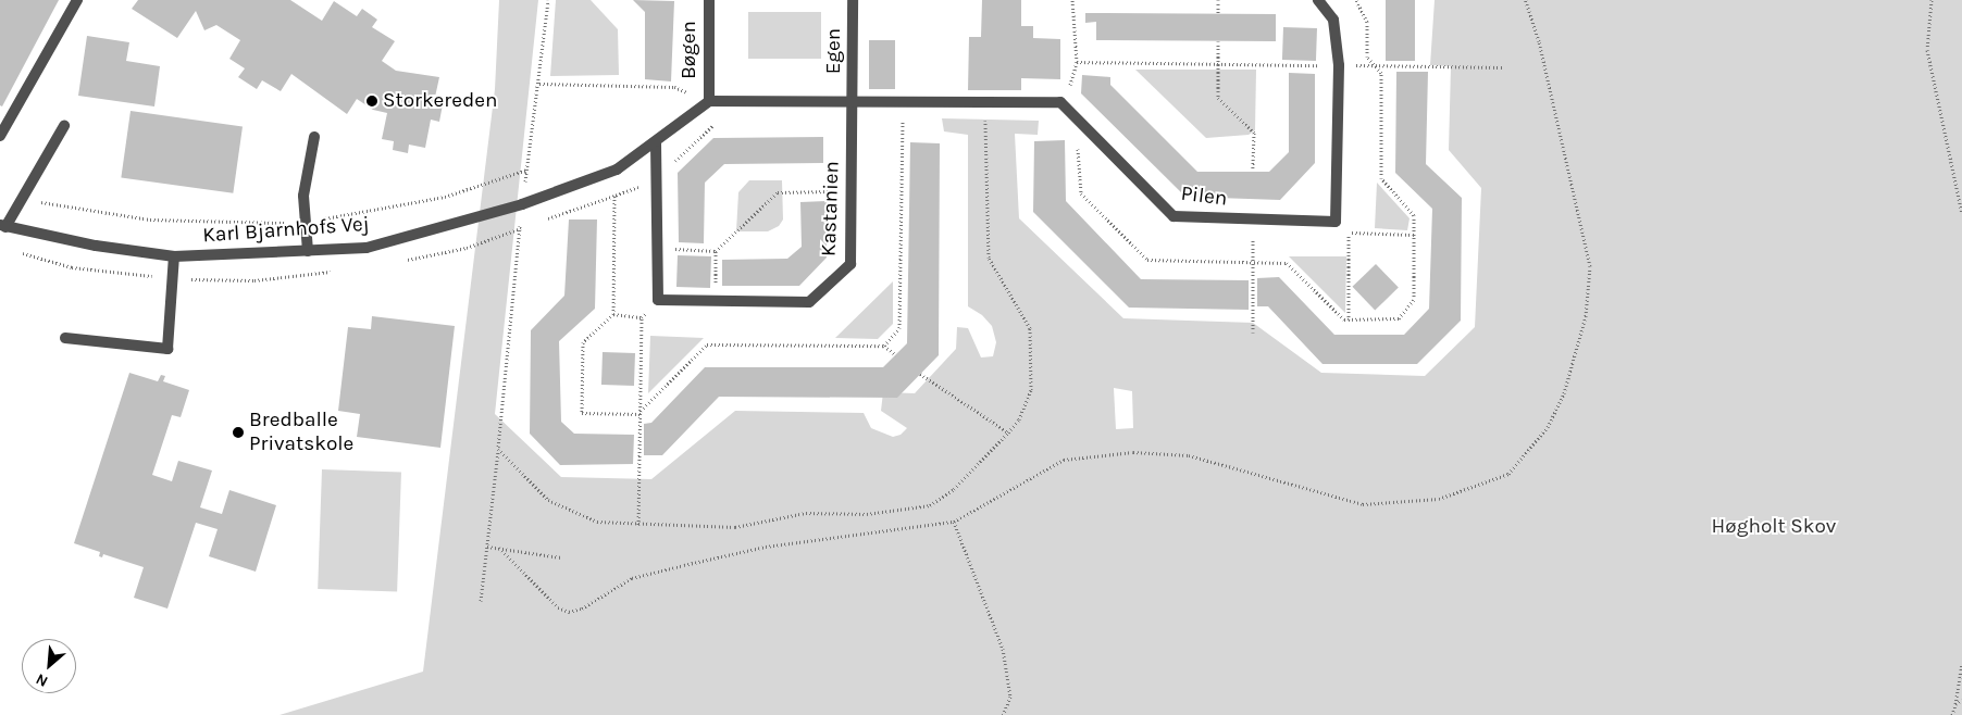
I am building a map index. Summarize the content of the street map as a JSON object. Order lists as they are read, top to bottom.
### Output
{
  "streets": {
    "street": [
      "Bøgen",
      "Egen",
      "Pilen",
      "Kastanien",
      "Karl Bjarnhofs Vej"
    ]
  },
  "crossings": [
    ["Egen", "Kastanien"]
  ],
  "parks": ["Høgholt Skov"],
  "places": ["Storkereden", "Bredballe Privatskole"],
  "north": "bottom left"
}
